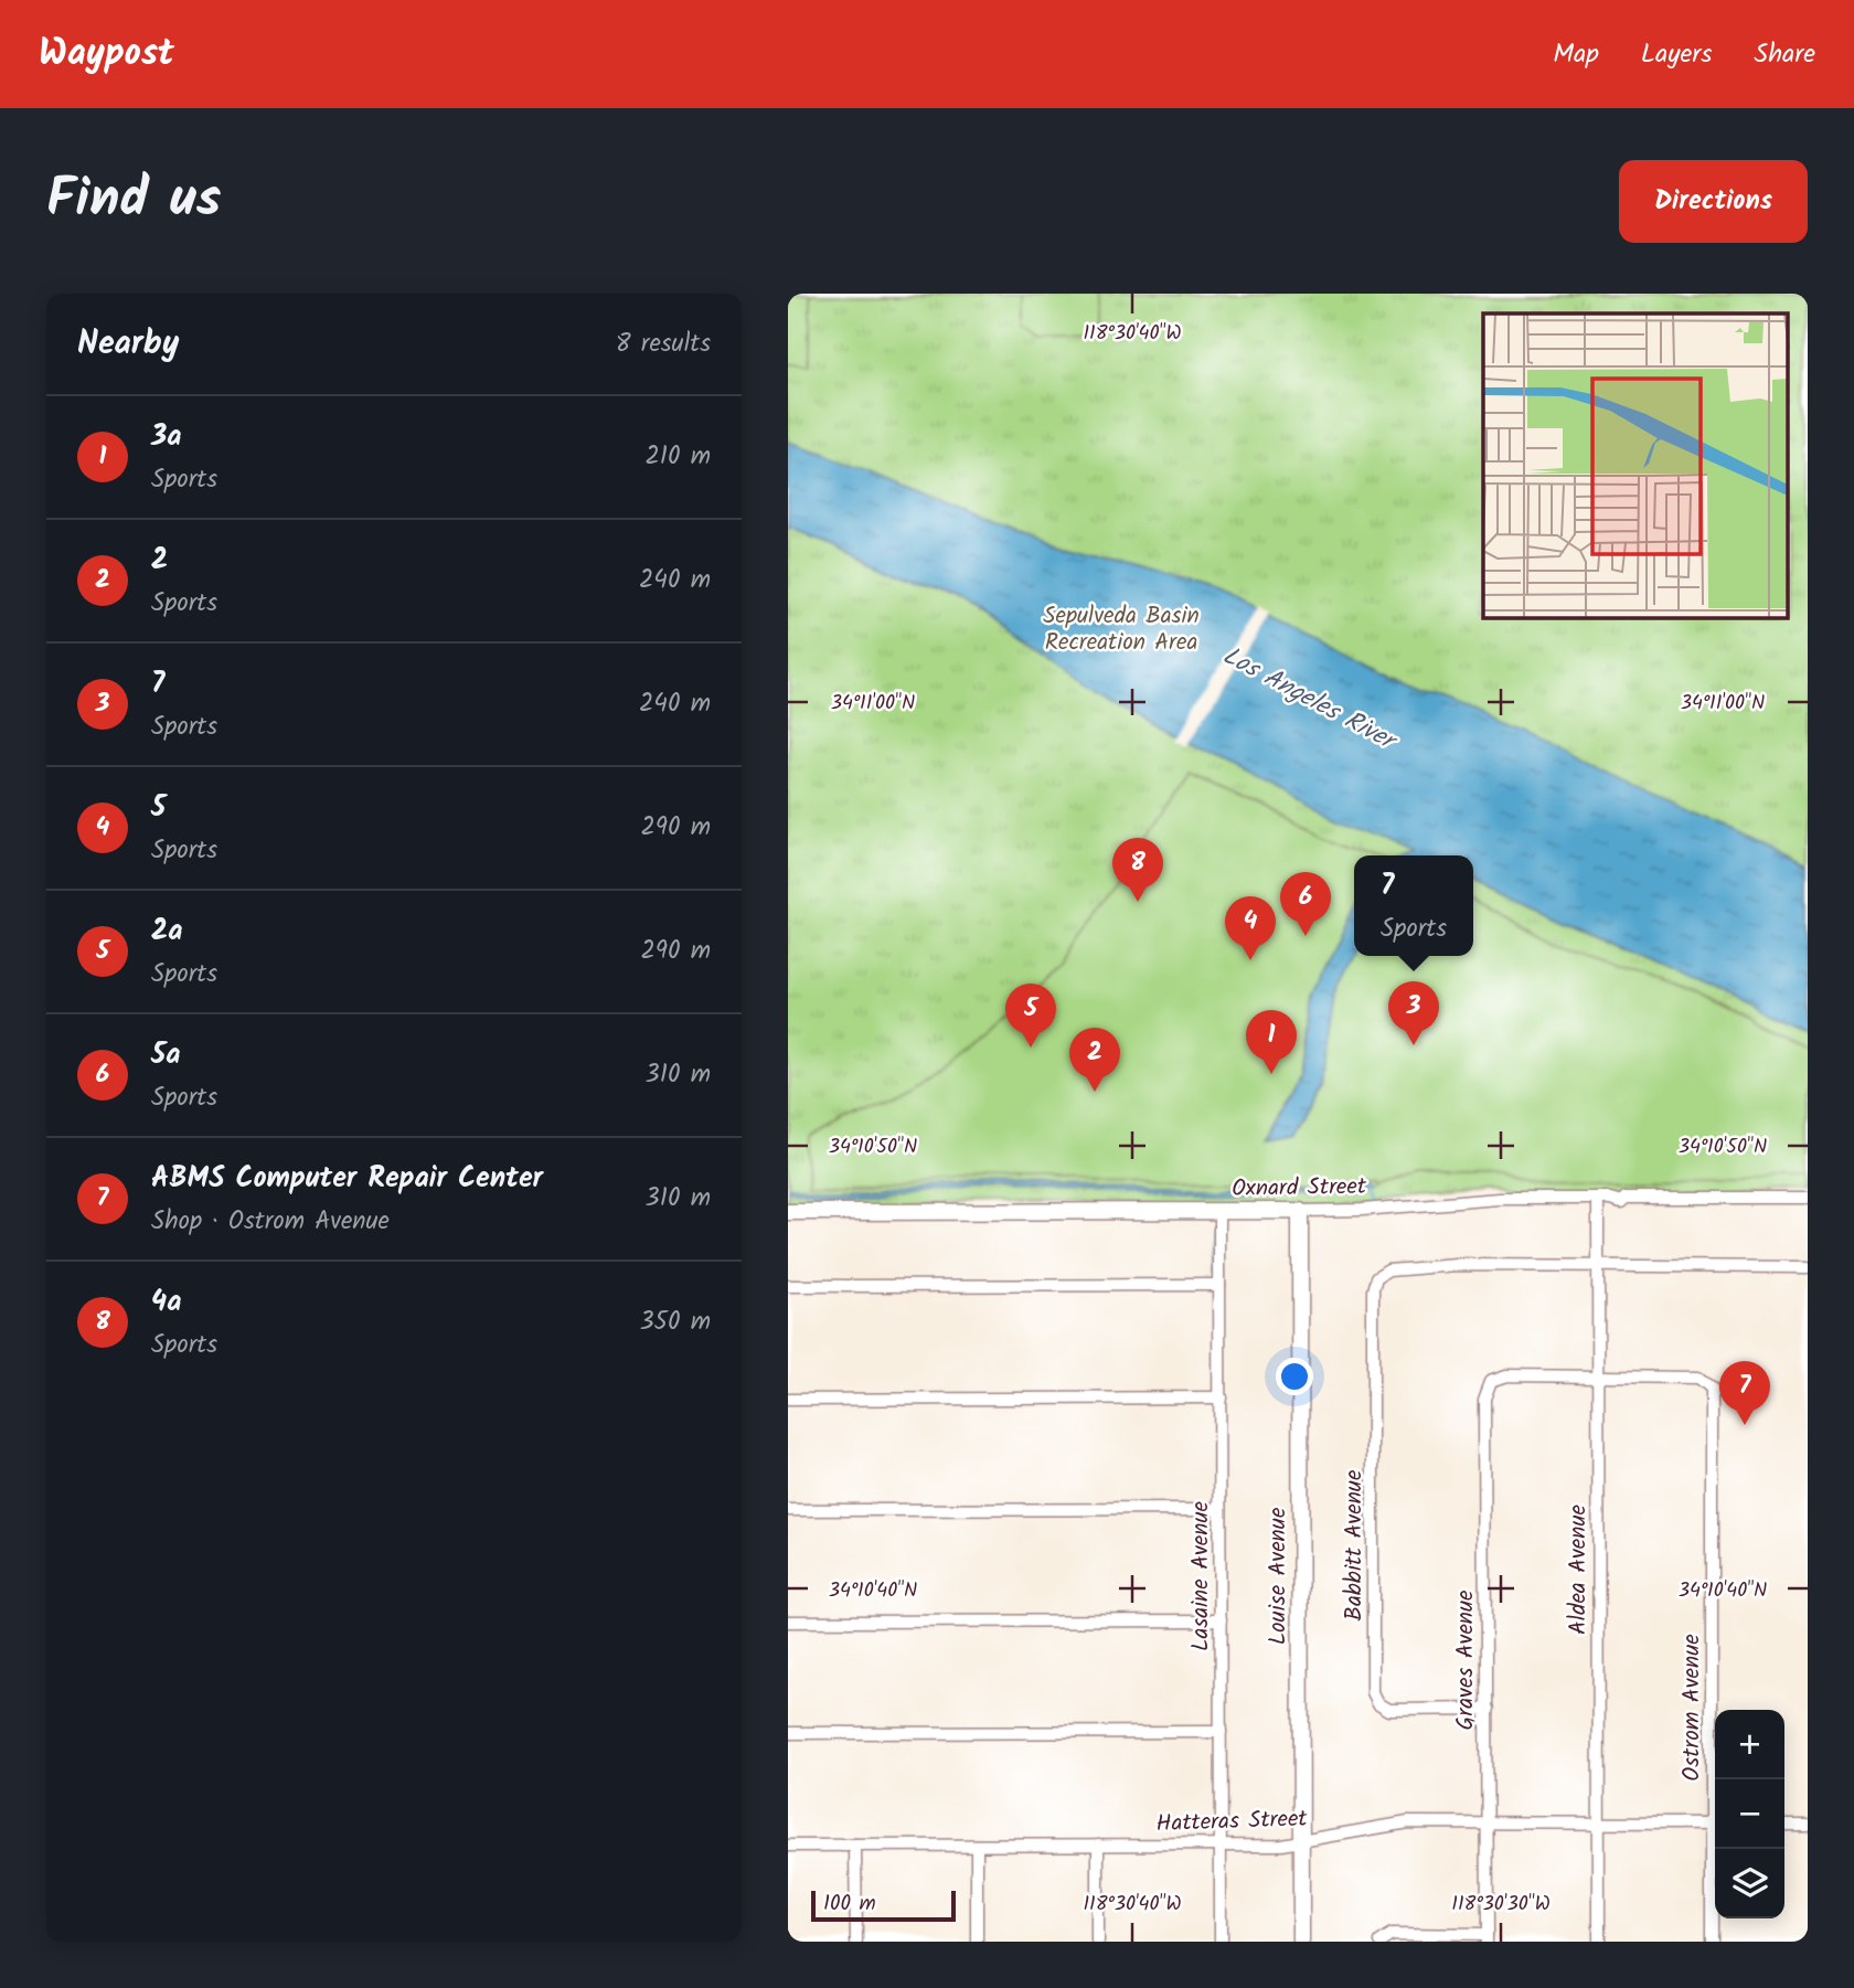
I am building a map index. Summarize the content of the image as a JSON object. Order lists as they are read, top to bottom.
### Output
{
  "streets": {
    "main road": ["Oxnard Street", "Louise Avenue"],
    "street": [
      "Babbitt Avenue",
      "Aldea Avenue",
      "Lasaine Avenue",
      "Graves Avenue",
      "Ostrom Avenue",
      "Hatteras Street"
    ]
  },
  "crossings": [
    ["Oxnard Street", "Aldea Avenue"],
    ["Oxnard Street", "Lasaine Avenue"],
    ["Oxnard Street", "Louise Avenue"],
    ["Babbitt Avenue", "Aldea Avenue"],
    ["Babbitt Avenue", "Graves Avenue"],
    ["Aldea Avenue", "Graves Avenue"],
    ["Aldea Avenue", "Ostrom Avenue"],
    ["Aldea Avenue", "Hatteras Street"],
    ["Lasaine Avenue", "Hatteras Street"],
    ["Louise Avenue", "Hatteras Street"],
    ["Graves Avenue", "Ostrom Avenue"],
    ["Graves Avenue", "Hatteras Street"]
  ],
  "water": ["Los Angeles River"],
  "parks": ["Sepulveda Basin Recreation Area"],
  "scale_bar": "100 m",
  "page": {
    "header": "Waypost",
    "nav": ["Map", "Layers", "Share"],
    "title": "Find us",
    "buttons": "Directions",
    "heading": ["Nearby", "8 results"],
    "list": [
      {
        "mark": "1",
        "name": "3a",
        "note": "Sports",
        "value": "210 m"
      },
      {
        "mark": "2",
        "name": "2",
        "note": "Sports",
        "value": "240 m"
      },
      {
        "mark": "3",
        "name": "7",
        "note": "Sports",
        "value": "240 m"
      },
      {
        "mark": "4",
        "name": "5",
        "note": "Sports",
        "value": "290 m"
      },
      {
        "mark": "5",
        "name": "2a",
        "note": "Sports",
        "value": "290 m"
      },
      {
        "mark": "6",
        "name": "5a",
        "note": "Sports",
        "value": "310 m"
      },
      {
        "mark": "7",
        "name": "ABMS Computer Repair Center",
        "note": "Shop · Ostrom Avenue",
        "value": "310 m"
      },
      {
        "mark": "8",
        "name": "4a",
        "note": "Sports",
        "value": "350 m"
      }
    ],
    "pins": [
      "8",
      "6",
      "4",
      "3",
      "5",
      "1",
      "2",
      "7"
    ],
    "popup": ["7", "Sports"],
    "map_buttons": ["+", "−"],
    "scale": "100 m"
  },
  "coordinates": [
    "118°30'40\"W",
    "34°11'00\"N",
    "34°10'50\"N",
    "34°10'40\"N",
    "118°30'30\"W"
  ]
}
